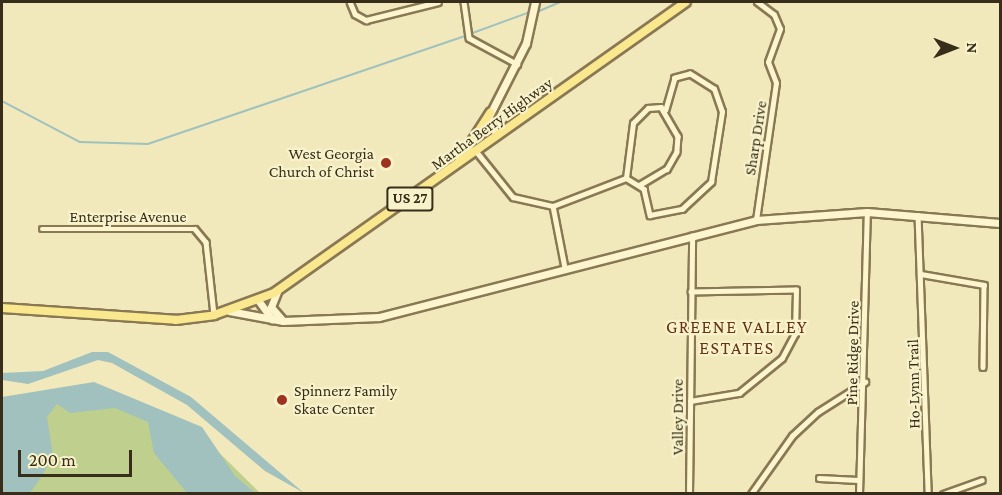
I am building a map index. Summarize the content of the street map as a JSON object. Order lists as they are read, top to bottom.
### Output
{
  "streets": {
    "main road": ["Martha Berry Highway", "US 27"],
    "street": [
      "Sharp Drive",
      "Enterprise Avenue",
      "Pine Ridge Drive",
      "Ho-Lynn Trail",
      "Valley Drive"
    ]
  },
  "crossings": [
    ["Martha Berry Highway", "Enterprise Avenue"]
  ],
  "districts": ["GREENE VALLEY ESTATES"],
  "places": ["West Georgia Church of Christ", "Spinnerz Family Skate Center"],
  "scale_bar": "200 m",
  "north": "right"
}
